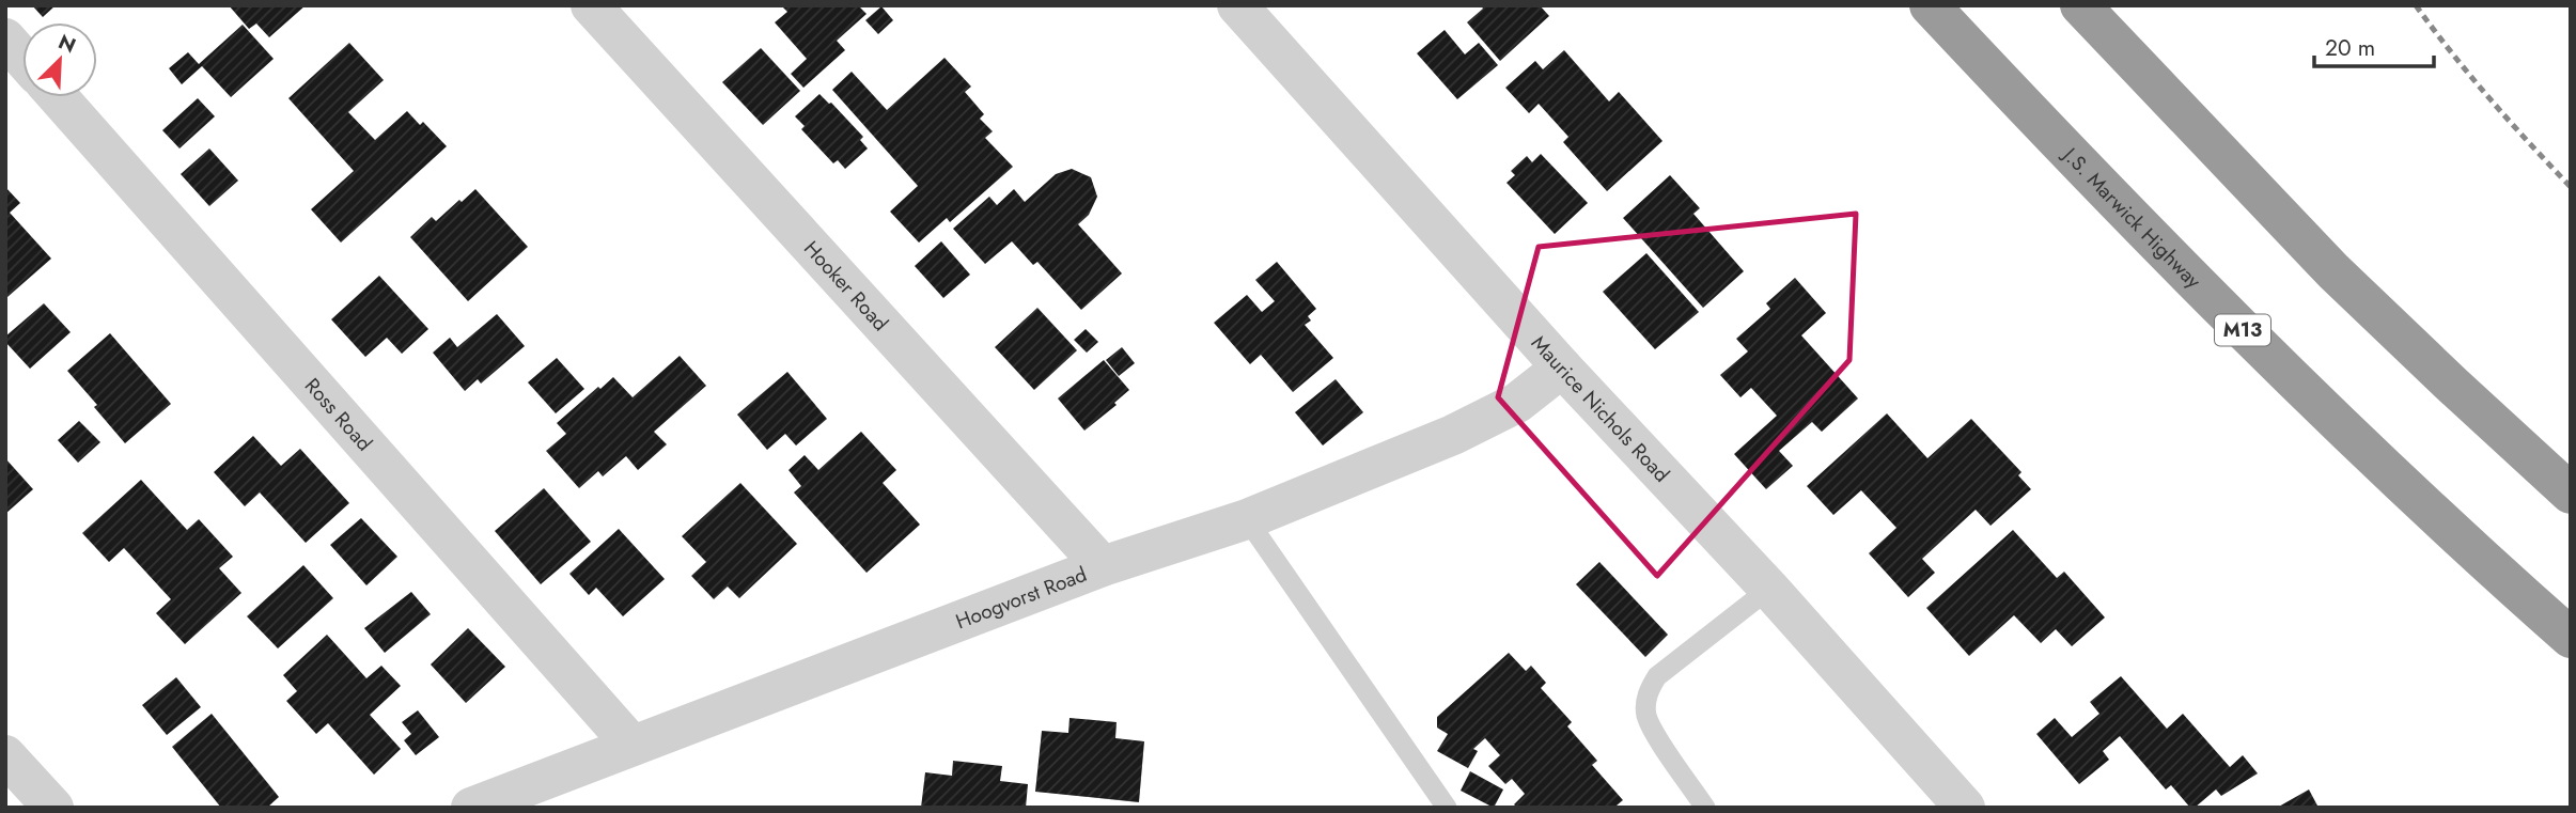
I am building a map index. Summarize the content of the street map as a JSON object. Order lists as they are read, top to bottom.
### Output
{
  "streets": {
    "highway": ["J.S. Marwick Highway", "M13"],
    "street": [
      "Hooker Road",
      "Maurice Nichols Road",
      "Ross Road",
      "Hoogvorst Road"
    ]
  },
  "crossings": [
    ["Hooker Road", "Hoogvorst Road"],
    ["Maurice Nichols Road", "Hoogvorst Road"],
    ["Ross Road", "Hoogvorst Road"]
  ],
  "scale_bar": "20 m",
  "north": "top right"
}
